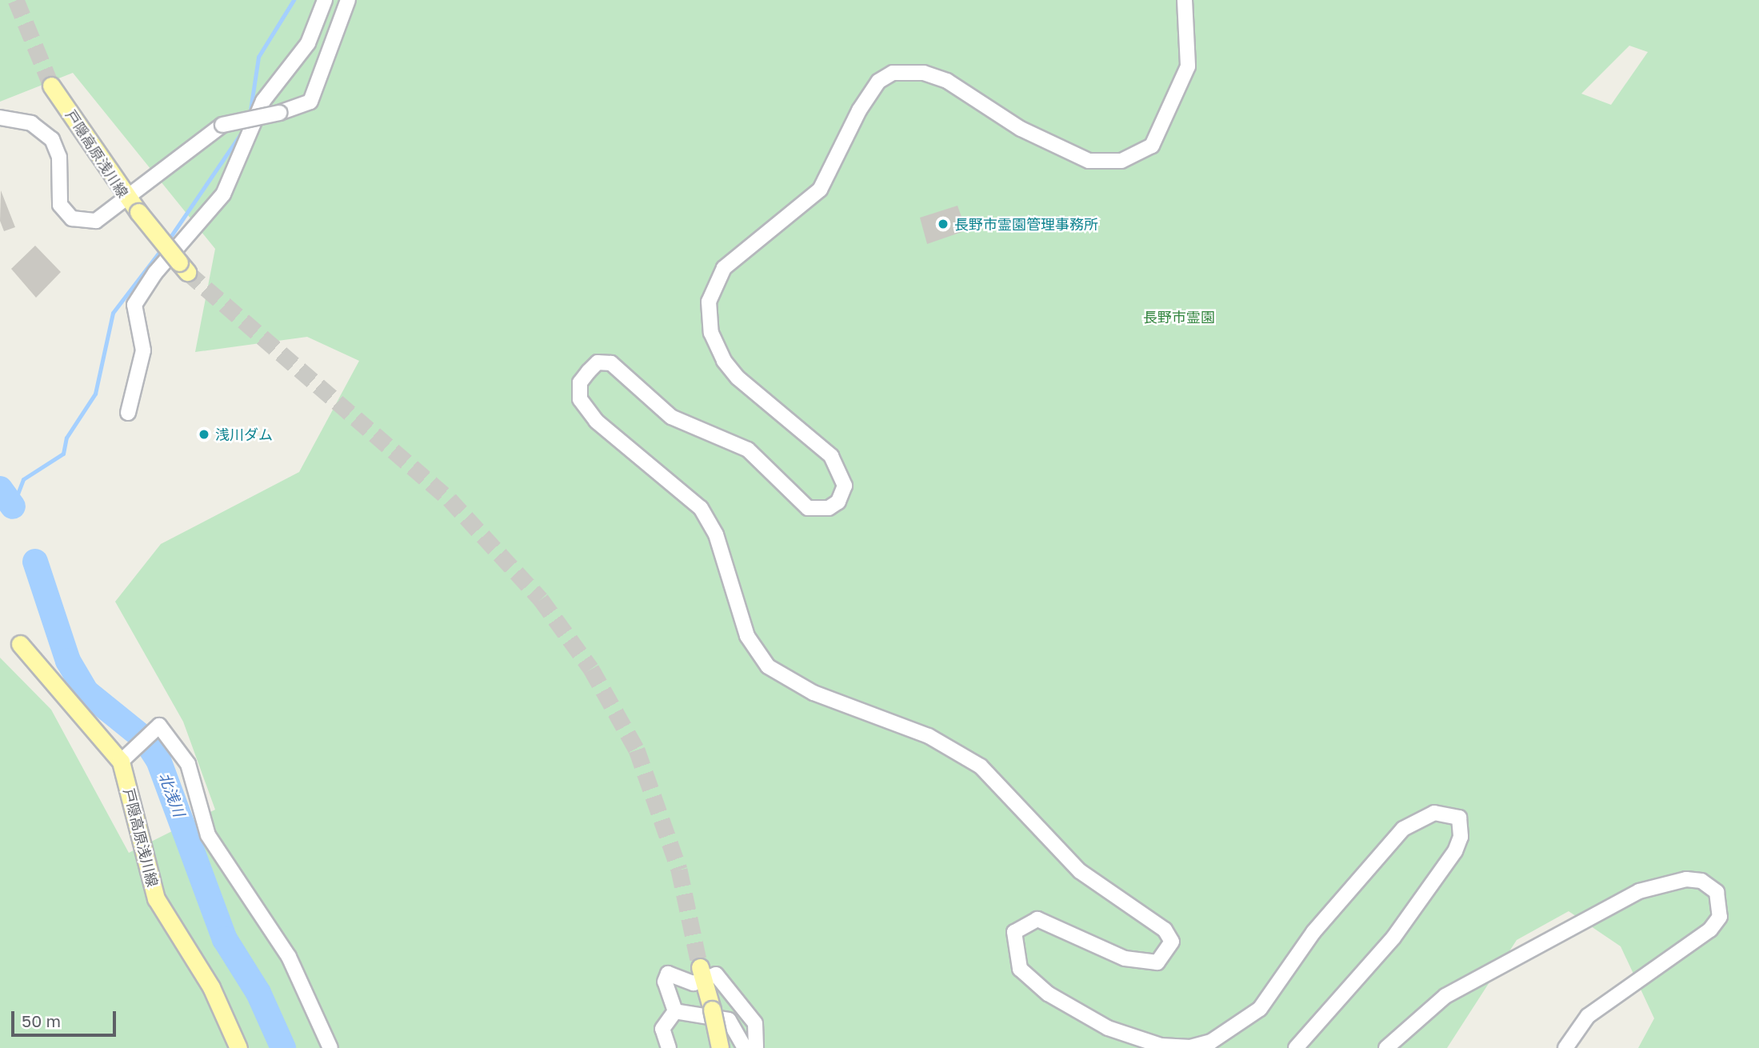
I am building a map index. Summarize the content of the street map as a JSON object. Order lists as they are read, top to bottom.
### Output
{
  "streets": {
    "main road": ["戸隠高原浅川線"]
  },
  "water": ["北浅川"],
  "parks": ["長野市霊園"],
  "places": ["長野市霊園管理事務所", "浅川ダム"],
  "scale_bar": "50 m"
}
